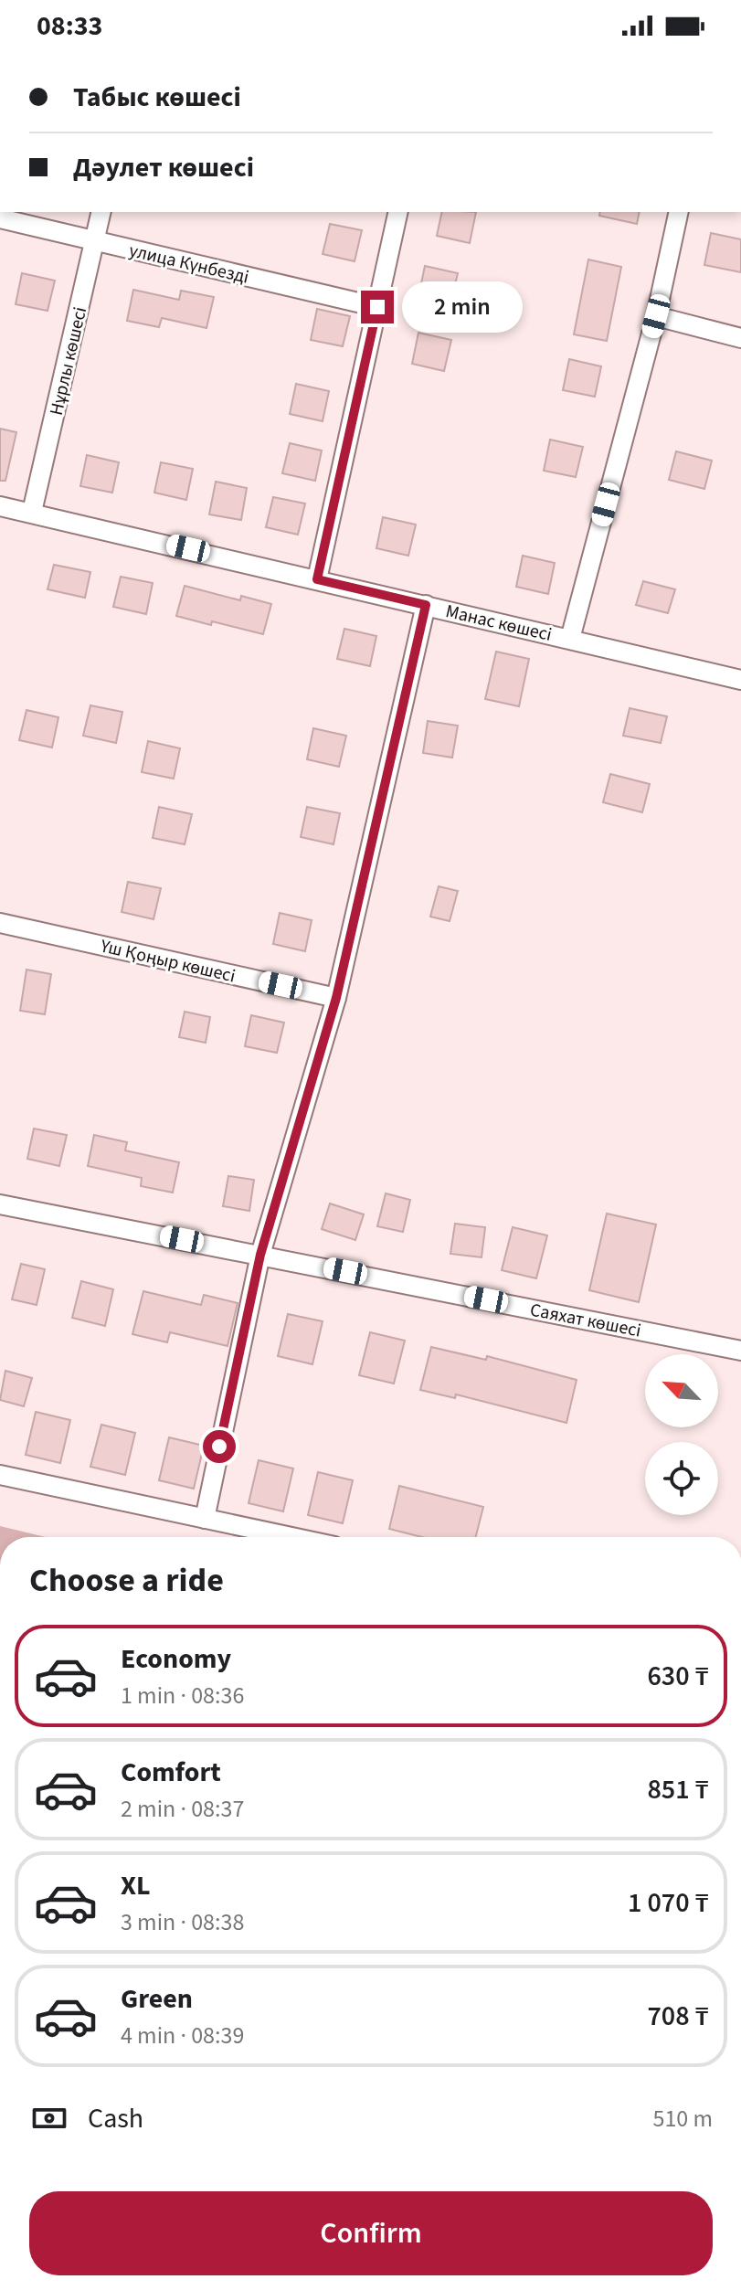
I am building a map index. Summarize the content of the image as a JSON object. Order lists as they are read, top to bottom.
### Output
{
  "streets": {
    "street": [
      "улица Күнбезді",
      "Нұрлы көшесі",
      "Манас көшесі",
      "Үш Қоңыр көшесі",
      "Саяхат көшесі"
    ]
  },
  "crossings": [
    ["улица Күнбезді", "Нұрлы көшесі"],
    ["Нұрлы көшесі", "Манас көшесі"]
  ],
  "north": "top left",
  "page": {
    "status": "08:33",
    "banner": ["Табыс көшесі", "Дәулет көшесі"],
    "bubble": "2 min",
    "heading": "Choose a ride",
    "list": [
      {
        "name": "Economy",
        "note": "1 min · 08:36",
        "value": "630 ₸"
      },
      {
        "name": "Comfort",
        "note": "2 min · 08:37",
        "value": "851 ₸"
      },
      {
        "name": "XL",
        "note": "3 min · 08:38",
        "value": "1 070 ₸"
      },
      {
        "name": "Green",
        "note": "4 min · 08:39",
        "value": "708 ₸"
      }
    ],
    "pay": ["Cash", "510 m"],
    "buttons": "Confirm"
  }
}
